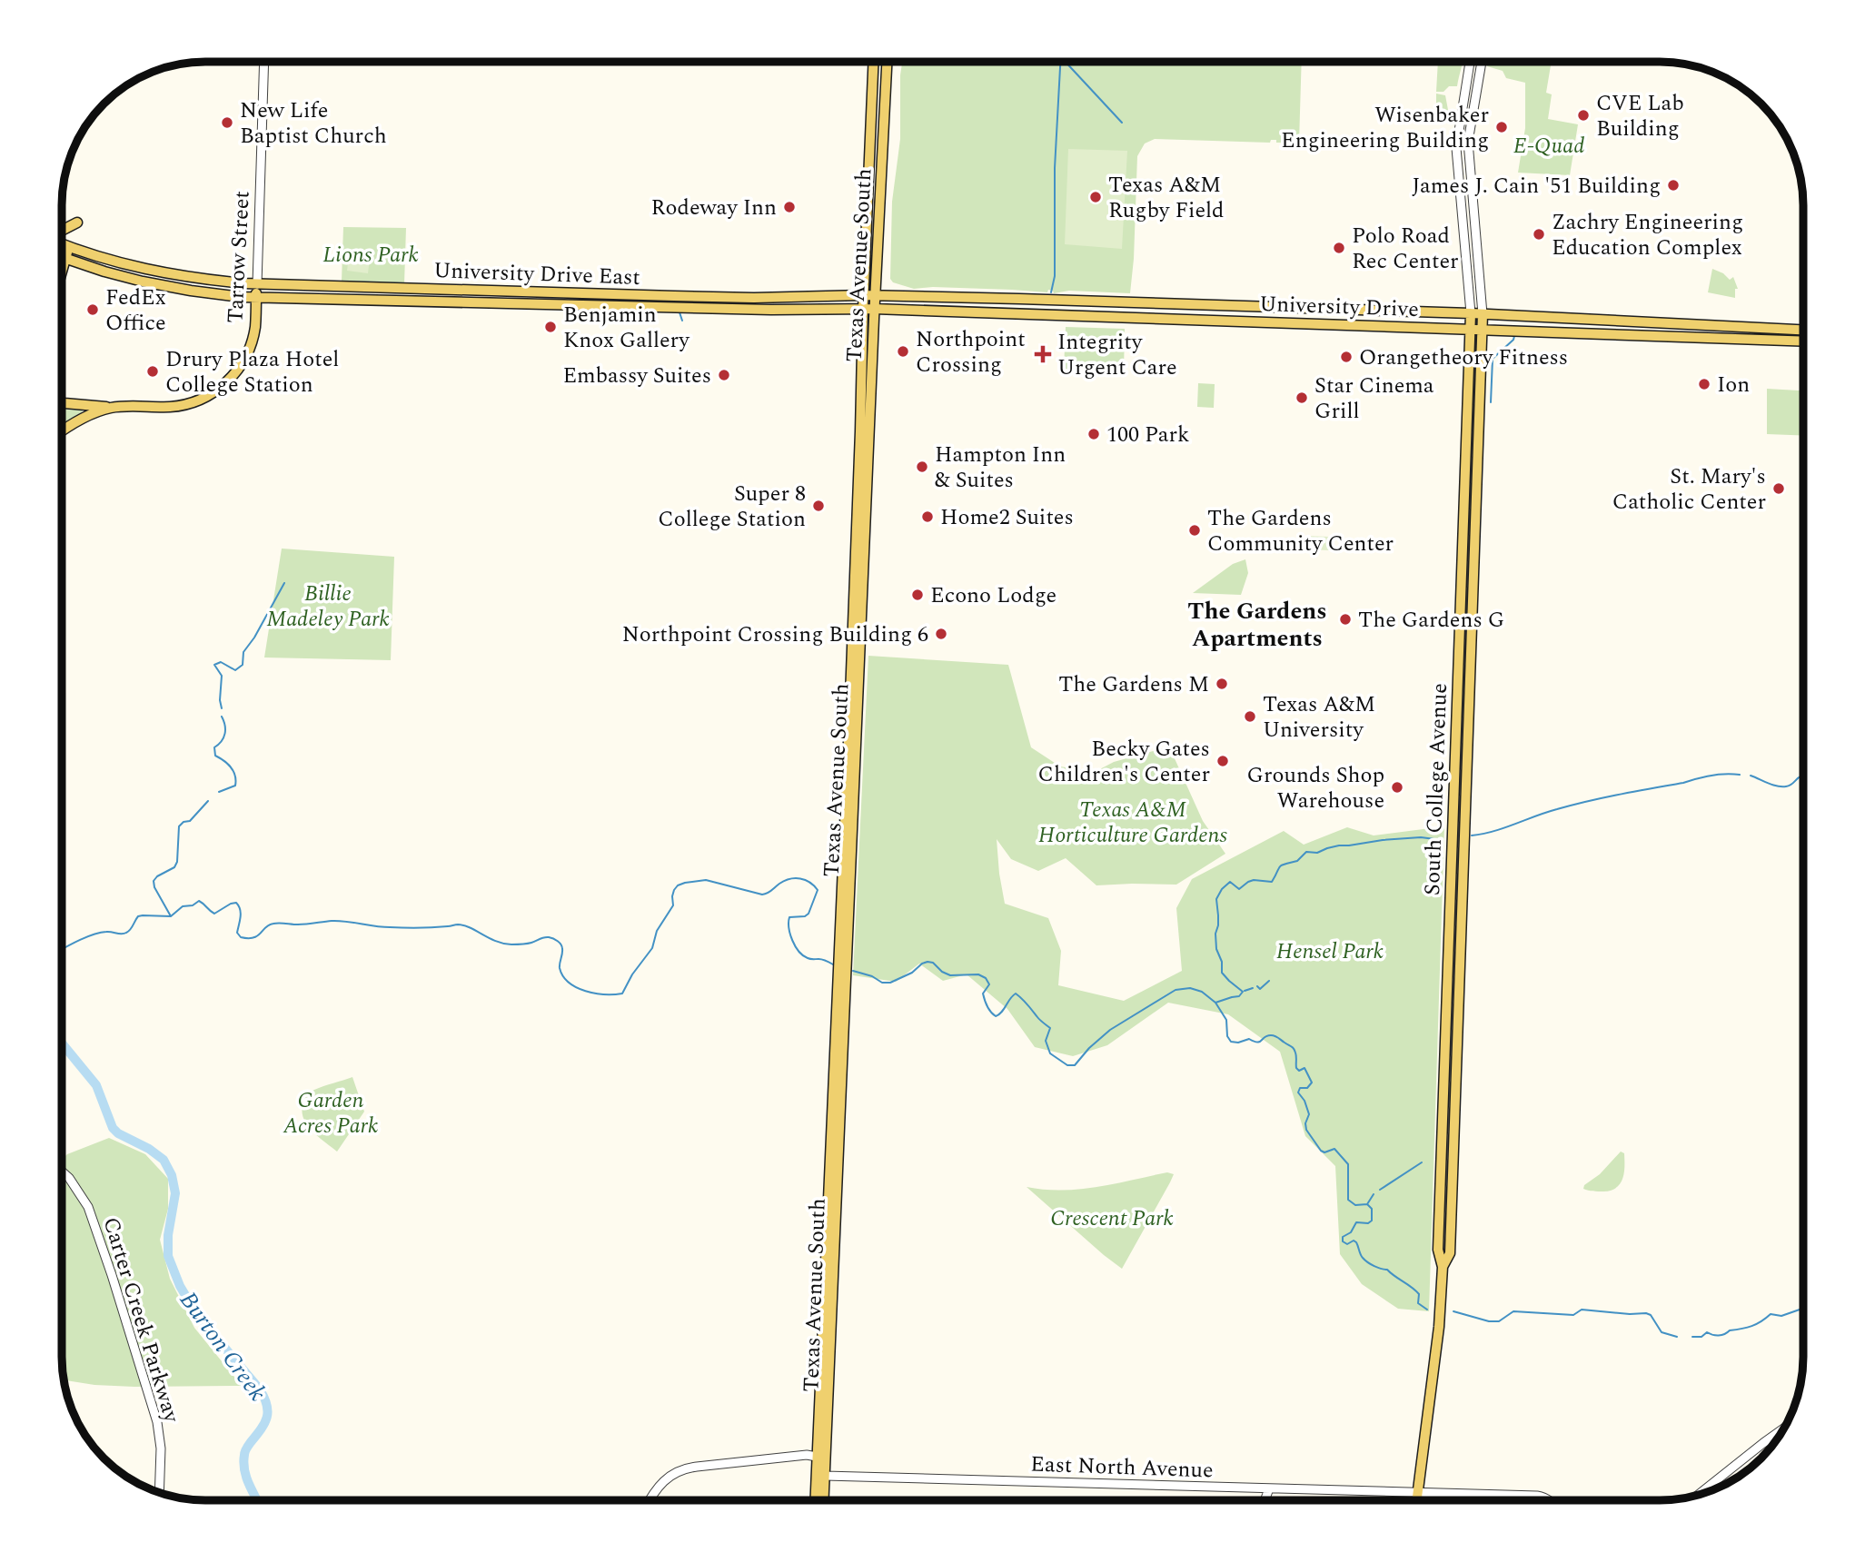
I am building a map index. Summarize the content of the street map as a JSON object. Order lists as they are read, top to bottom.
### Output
{
  "streets": {
    "main road": [
      "Tarrow Street",
      "Texas Avenue South",
      "University Drive East",
      "University Drive",
      "South College Avenue"
    ],
    "street": ["Carter Creek Parkway", "East North Avenue"]
  },
  "crossings": [
    ["Tarrow Street", "University Drive East"],
    ["Texas Avenue South", "University Drive East"],
    ["Texas Avenue South", "University Drive"],
    ["Texas Avenue South", "East North Avenue"],
    ["University Drive East", "University Drive"],
    ["University Drive", "South College Avenue"],
    ["South College Avenue", "East North Avenue"]
  ],
  "districts": ["The Gardens Apartments"],
  "water": ["Burton Creek"],
  "parks": [
    "E-Quad",
    "Lions Park",
    "Billie Madeley Park",
    "Texas A&M Horticulture Gardens",
    "Hensel Park",
    "Garden Acres Park",
    "Crescent Park"
  ],
  "places": {
    "other": [
      "CVE Lab Building",
      "New Life Baptist Church",
      "Wisenbaker Engineering Building",
      "James J. Cain '51 Building",
      "Texas A&M Rugby Field",
      "Rodeway Inn",
      "Zachry Engineering Education Complex",
      "Polo Road Rec Center",
      "FedEx Office",
      "Benjamin Knox Gallery",
      "Northpoint Crossing",
      "Orangetheory Fitness",
      "Drury Plaza Hotel College Station",
      "Embassy Suites",
      "Ion",
      "Star Cinema Grill",
      "100 Park",
      "Hampton Inn & Suites",
      "St. Mary's Catholic Center",
      "Super 8 College Station",
      "Home2 Suites",
      "The Gardens Community Center",
      "Econo Lodge",
      "The Gardens G",
      "Northpoint Crossing Building 6",
      "The Gardens M",
      "Texas A&M University",
      "Becky Gates Children's Center",
      "Grounds Shop Warehouse"
    ],
    "health": ["Integrity Urgent Care"]
  }
}
